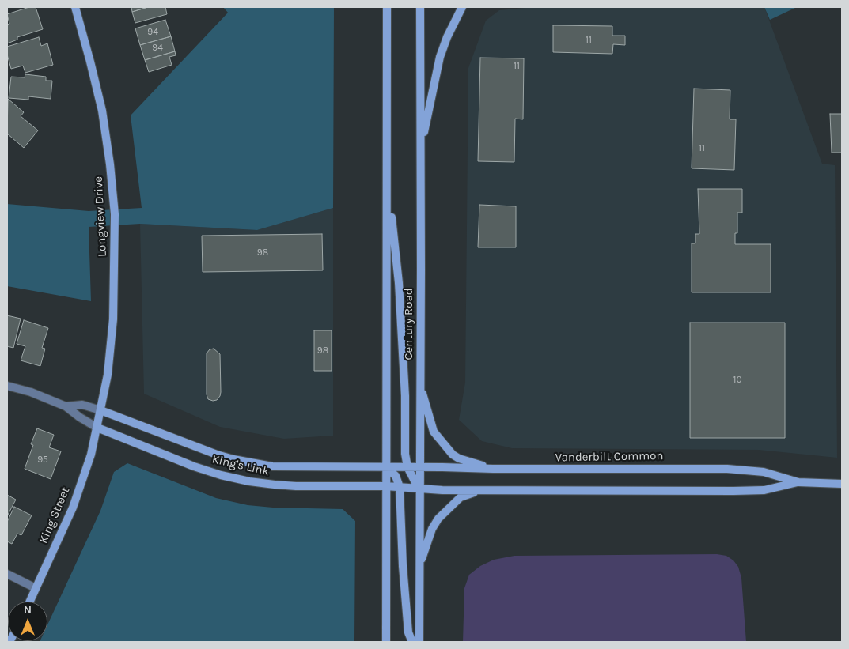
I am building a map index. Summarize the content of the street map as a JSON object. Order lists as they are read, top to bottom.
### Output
{
  "streets": {
    "main road": [
      "Longview Drive",
      "Century Road",
      "Vanderbilt Common",
      "King's Link",
      "King Street"
    ]
  },
  "crossings": [
    ["Longview Drive", "King's Link"],
    ["Longview Drive", "King Street"],
    ["Century Road", "Vanderbilt Common"],
    ["Century Road", "King's Link"],
    ["Vanderbilt Common", "King's Link"],
    ["King's Link", "King Street"]
  ],
  "house_numbers": [
    "94",
    "11",
    "94",
    "11",
    "11",
    "98",
    "98",
    "10",
    "95"
  ],
  "north": "top"
}
